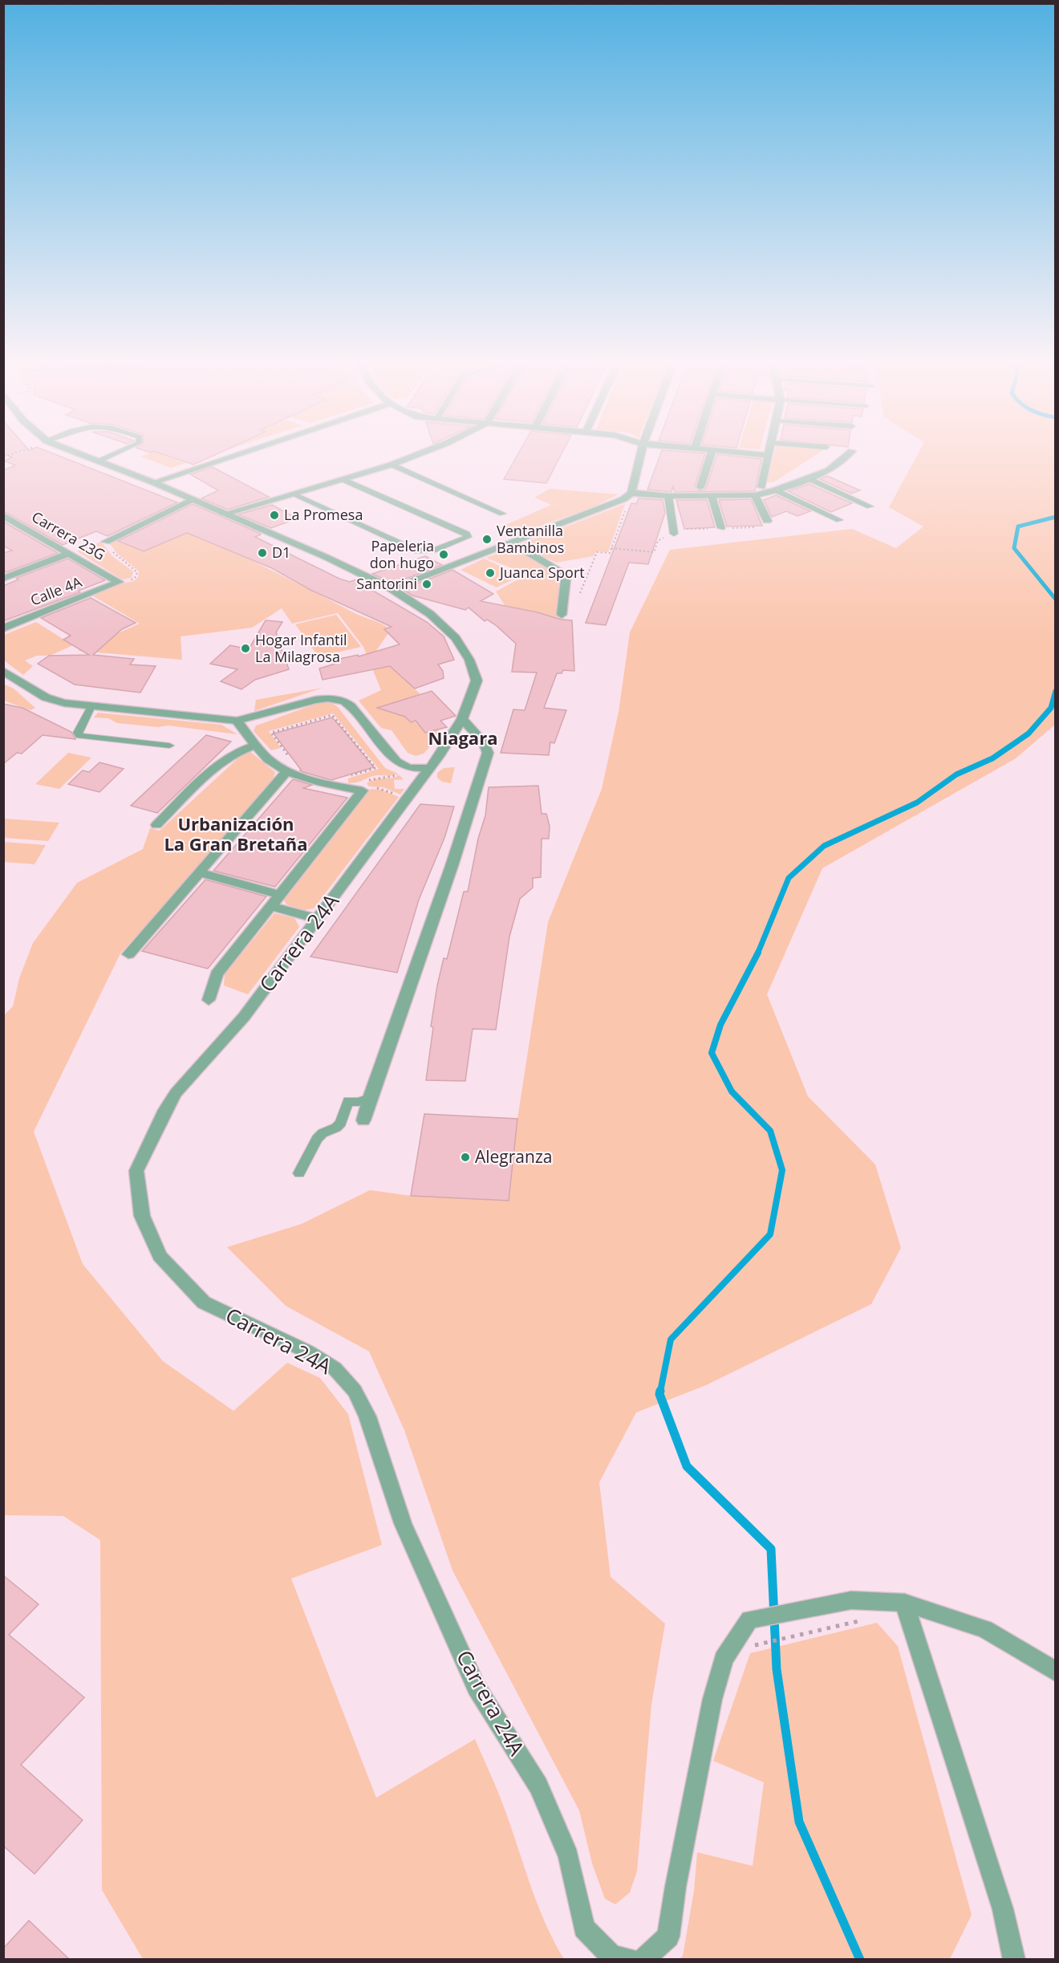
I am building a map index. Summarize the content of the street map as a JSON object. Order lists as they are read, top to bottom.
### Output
{
  "streets": {
    "street": ["Carrera 23G", "Calle 4A", "Carrera 24A"]
  },
  "crossings": [
    ["Carrera 23G", "Calle 4A"]
  ],
  "districts": ["Niagara", "Urbanización La Gran Bretaña"],
  "places": [
    "La Promesa",
    "Ventanilla Bambinos",
    "D1",
    "Papeleria don hugo",
    "Juanca Sport",
    "Santorini",
    "Hogar Infantil La Milagrosa",
    "Alegranza"
  ]
}
